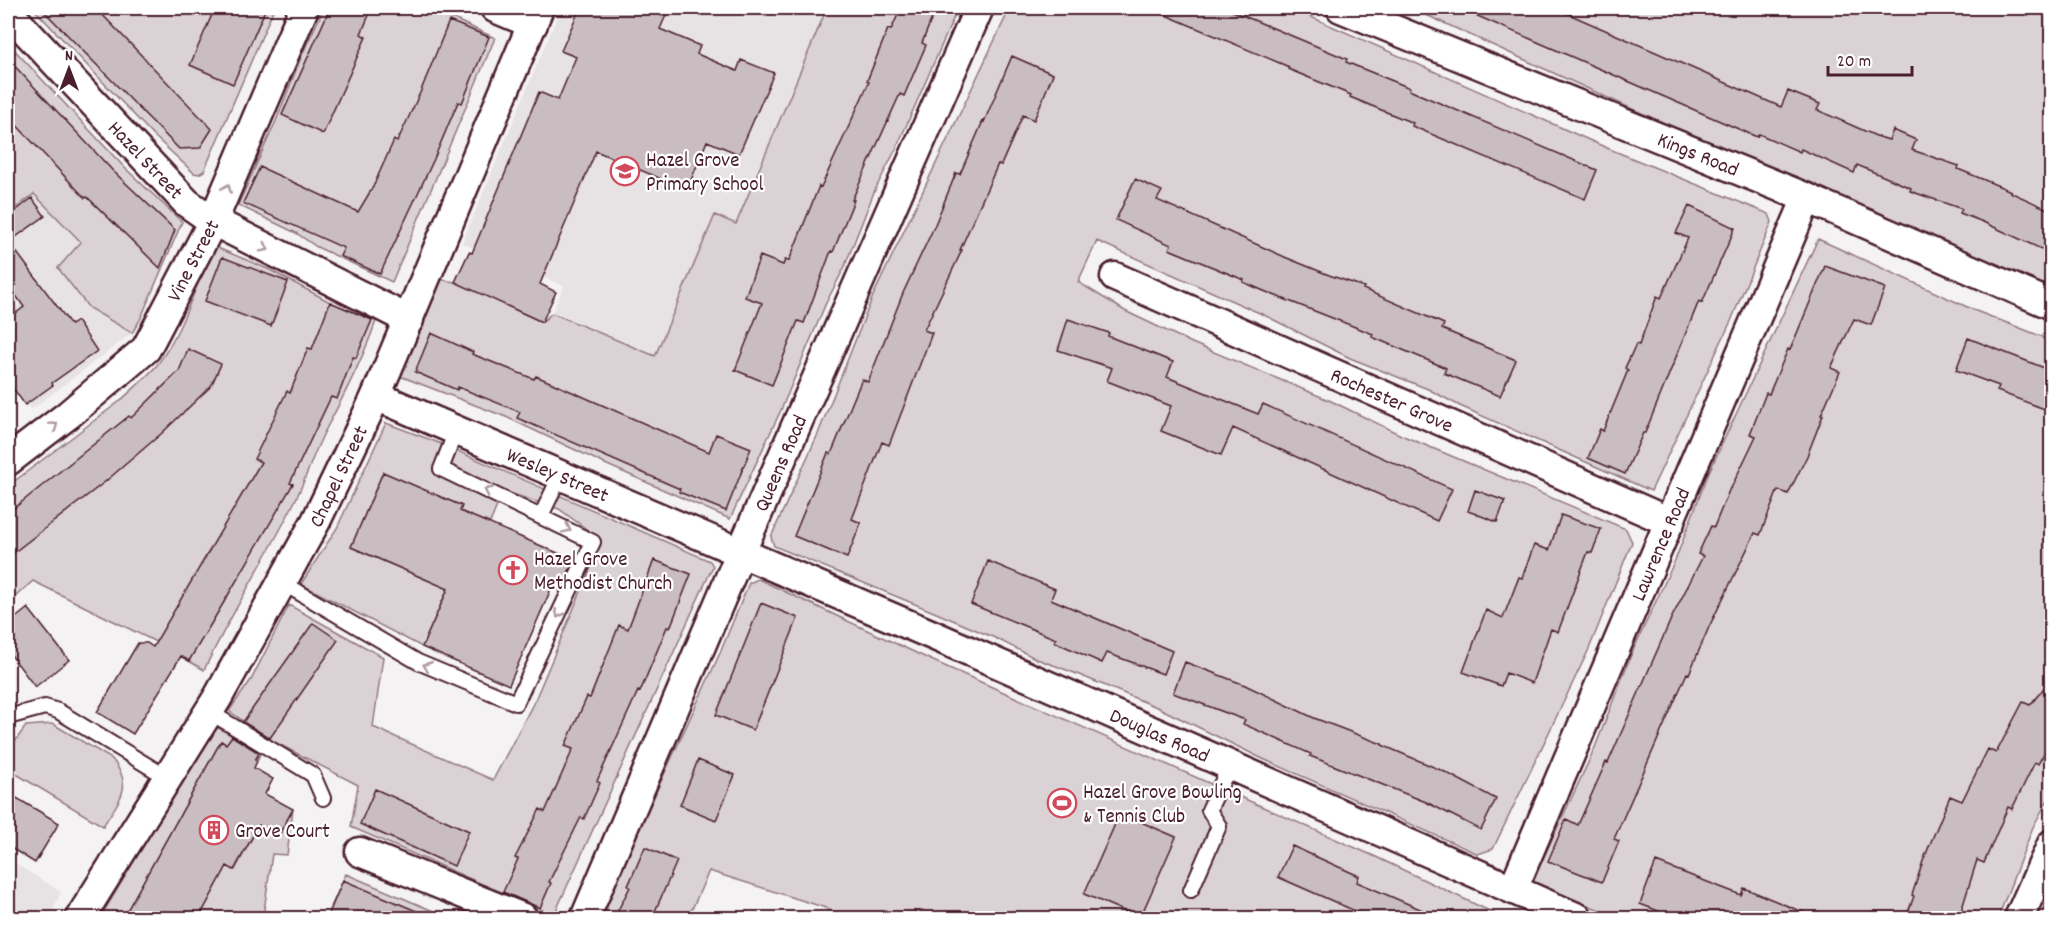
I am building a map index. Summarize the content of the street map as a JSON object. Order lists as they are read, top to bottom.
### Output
{
  "streets": {
    "street": [
      "Kings Road",
      "Hazel Street",
      "Vine Street",
      "Rochester Grove",
      "Queens Road",
      "Wesley Street",
      "Chapel Street",
      "Lawrence Road",
      "Douglas Road"
    ]
  },
  "crossings": [
    ["Kings Road", "Lawrence Road"],
    ["Hazel Street", "Vine Street"],
    ["Hazel Street", "Chapel Street"],
    ["Rochester Grove", "Lawrence Road"],
    ["Queens Road", "Wesley Street"],
    ["Queens Road", "Douglas Road"],
    ["Wesley Street", "Chapel Street"],
    ["Wesley Street", "Douglas Road"],
    ["Lawrence Road", "Douglas Road"]
  ],
  "one_way": ["Hazel Street", "Vine Street"],
  "places": {
    "school or university": ["Hazel Grove Primary School"],
    "church": ["Hazel Grove Methodist Church"],
    "sports": ["Hazel Grove Bowling & Tennis Club"],
    "building": ["Grove Court"]
  },
  "scale_bar": "20 m",
  "north": "top"
}
